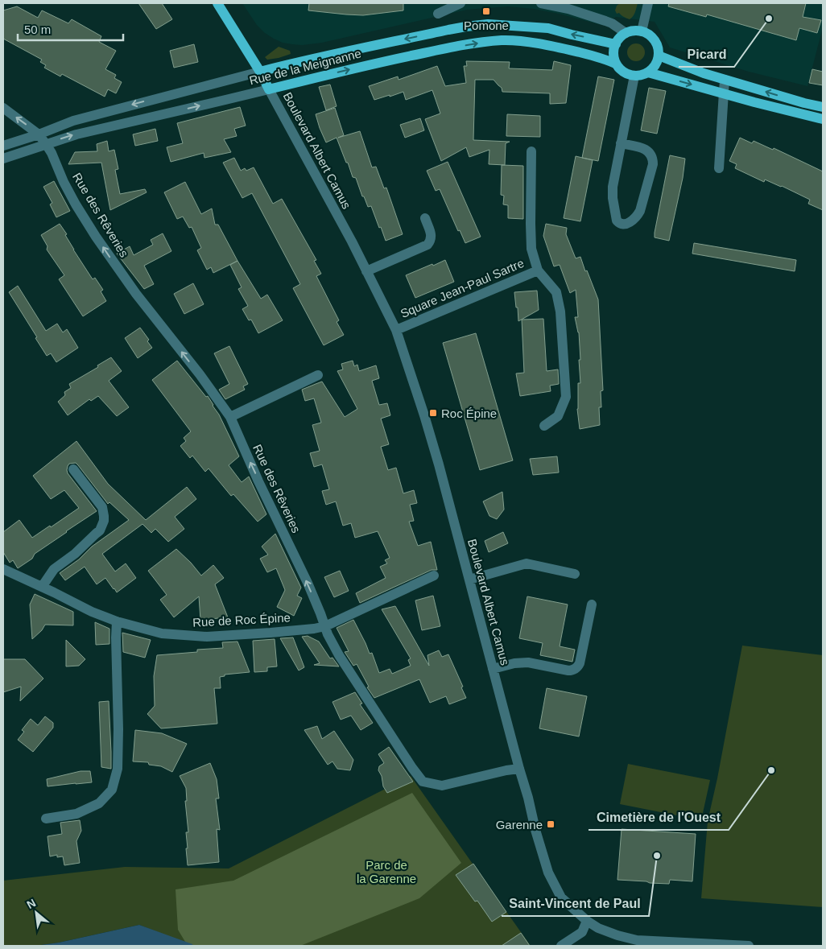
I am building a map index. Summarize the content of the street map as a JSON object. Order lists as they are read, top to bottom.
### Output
{
  "streets": {
    "main road": ["Rue de la Meignanne", "Boulevard Albert Camus"],
    "street": ["Rue des Rêveries", "Square Jean-Paul Sartre", "Rue de Roc Épine"]
  },
  "crossings": [
    ["Rue de la Meignanne", "Boulevard Albert Camus"],
    ["Rue de la Meignanne", "Rue des Rêveries"],
    ["Boulevard Albert Camus", "Rue des Rêveries"],
    ["Boulevard Albert Camus", "Square Jean-Paul Sartre"],
    ["Rue des Rêveries", "Rue de Roc Épine"]
  ],
  "one_way": ["Rue des Rêveries"],
  "parks": ["Parc de la Garenne"],
  "places": {
    "transit": ["Pomone", "Roc Épine", "Garenne"],
    "other": ["Picard", "Cimetière de l'Ouest", "Saint-Vincent de Paul"]
  },
  "scale_bar": "50 m",
  "north": "top left"
}
